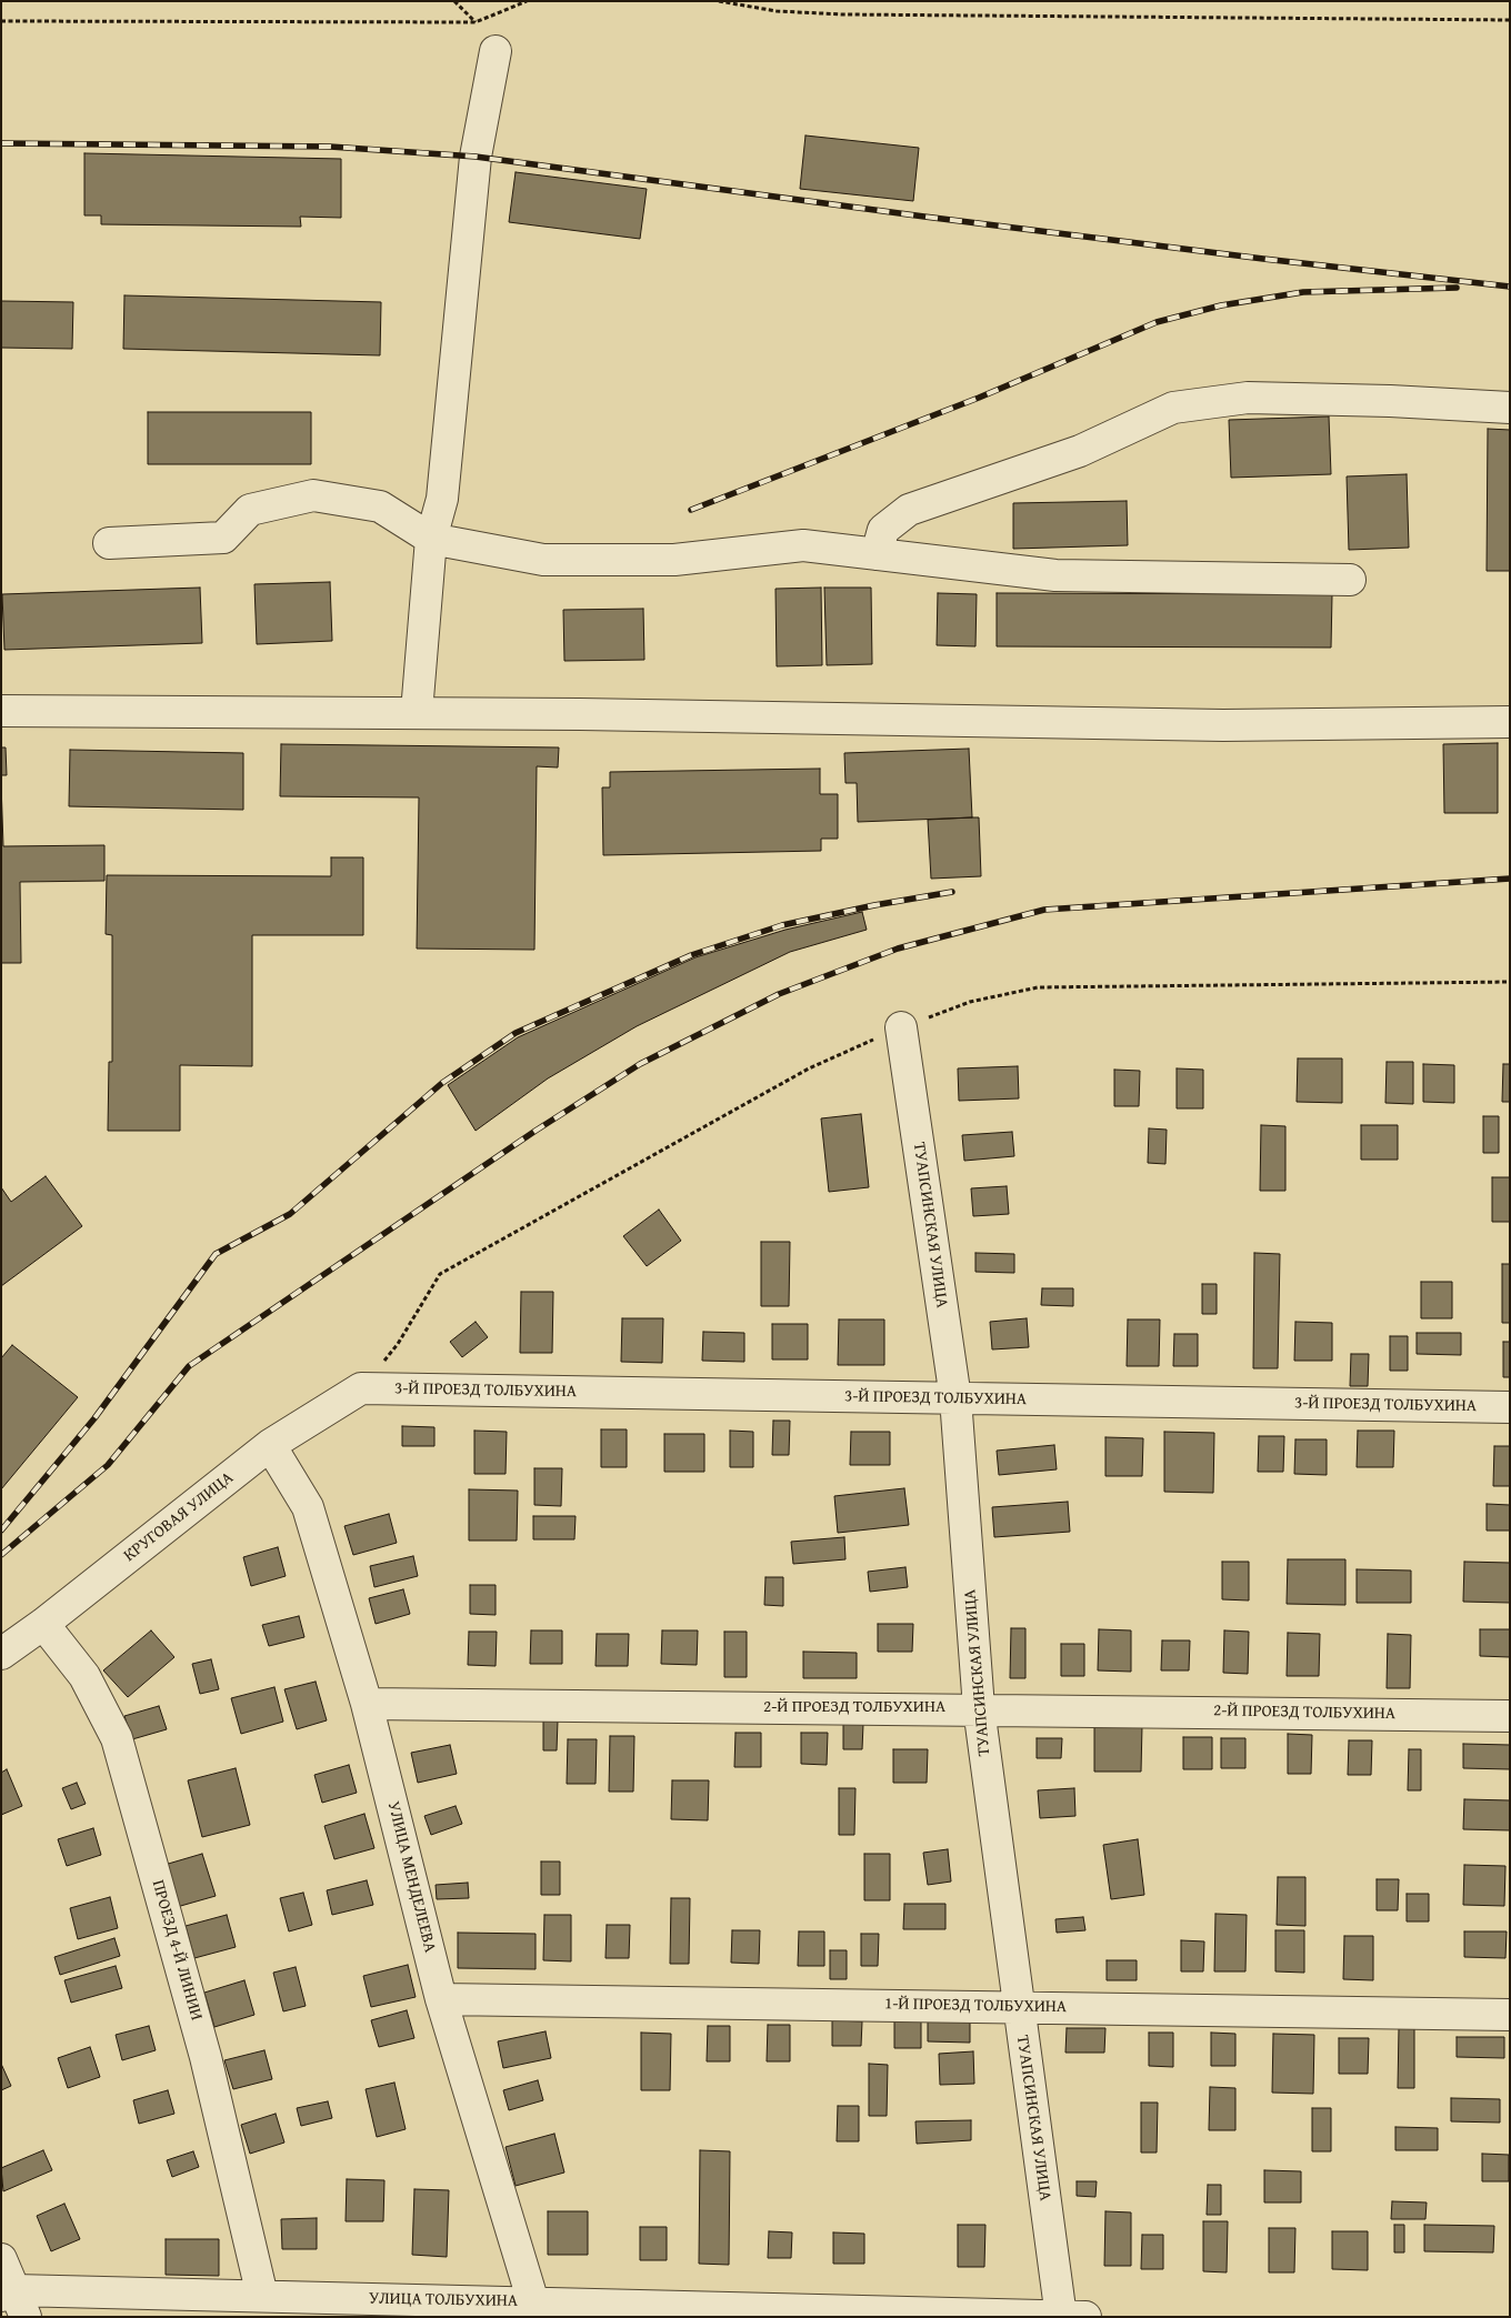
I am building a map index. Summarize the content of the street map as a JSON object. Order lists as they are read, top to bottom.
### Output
{
  "streets": {
    "street": [
      "ТУАПСИНСКАЯ УЛИЦА",
      "3-Й ПРОЕЗД ТОЛБУХИНА",
      "КРУГОВАЯ УЛИЦА",
      "2-Й ПРОЕЗД ТОЛБУХИНА",
      "УЛИЦА МЕНДЕЛЕЕВА",
      "ПРОЕЗД 4-Й ЛИНИИ",
      "1-Й ПРОЕЗД ТОЛБУХИНА",
      "УЛИЦА ТОЛБУХИНА"
    ]
  },
  "crossings": [
    ["ТУАПСИНСКАЯ УЛИЦА", "3-Й ПРОЕЗД ТОЛБУХИНА"],
    ["ТУАПСИНСКАЯ УЛИЦА", "2-Й ПРОЕЗД ТОЛБУХИНА"],
    ["ТУАПСИНСКАЯ УЛИЦА", "1-Й ПРОЕЗД ТОЛБУХИНА"],
    ["ТУАПСИНСКАЯ УЛИЦА", "УЛИЦА ТОЛБУХИНА"],
    ["3-Й ПРОЕЗД ТОЛБУХИНА", "КРУГОВАЯ УЛИЦА"],
    ["КРУГОВАЯ УЛИЦА", "УЛИЦА МЕНДЕЛЕЕВА"],
    ["КРУГОВАЯ УЛИЦА", "ПРОЕЗД 4-Й ЛИНИИ"],
    ["2-Й ПРОЕЗД ТОЛБУХИНА", "УЛИЦА МЕНДЕЛЕЕВА"],
    ["УЛИЦА МЕНДЕЛЕЕВА", "1-Й ПРОЕЗД ТОЛБУХИНА"],
    ["УЛИЦА МЕНДЕЛЕЕВА", "УЛИЦА ТОЛБУХИНА"],
    ["ПРОЕЗД 4-Й ЛИНИИ", "УЛИЦА ТОЛБУХИНА"]
  ]
}
